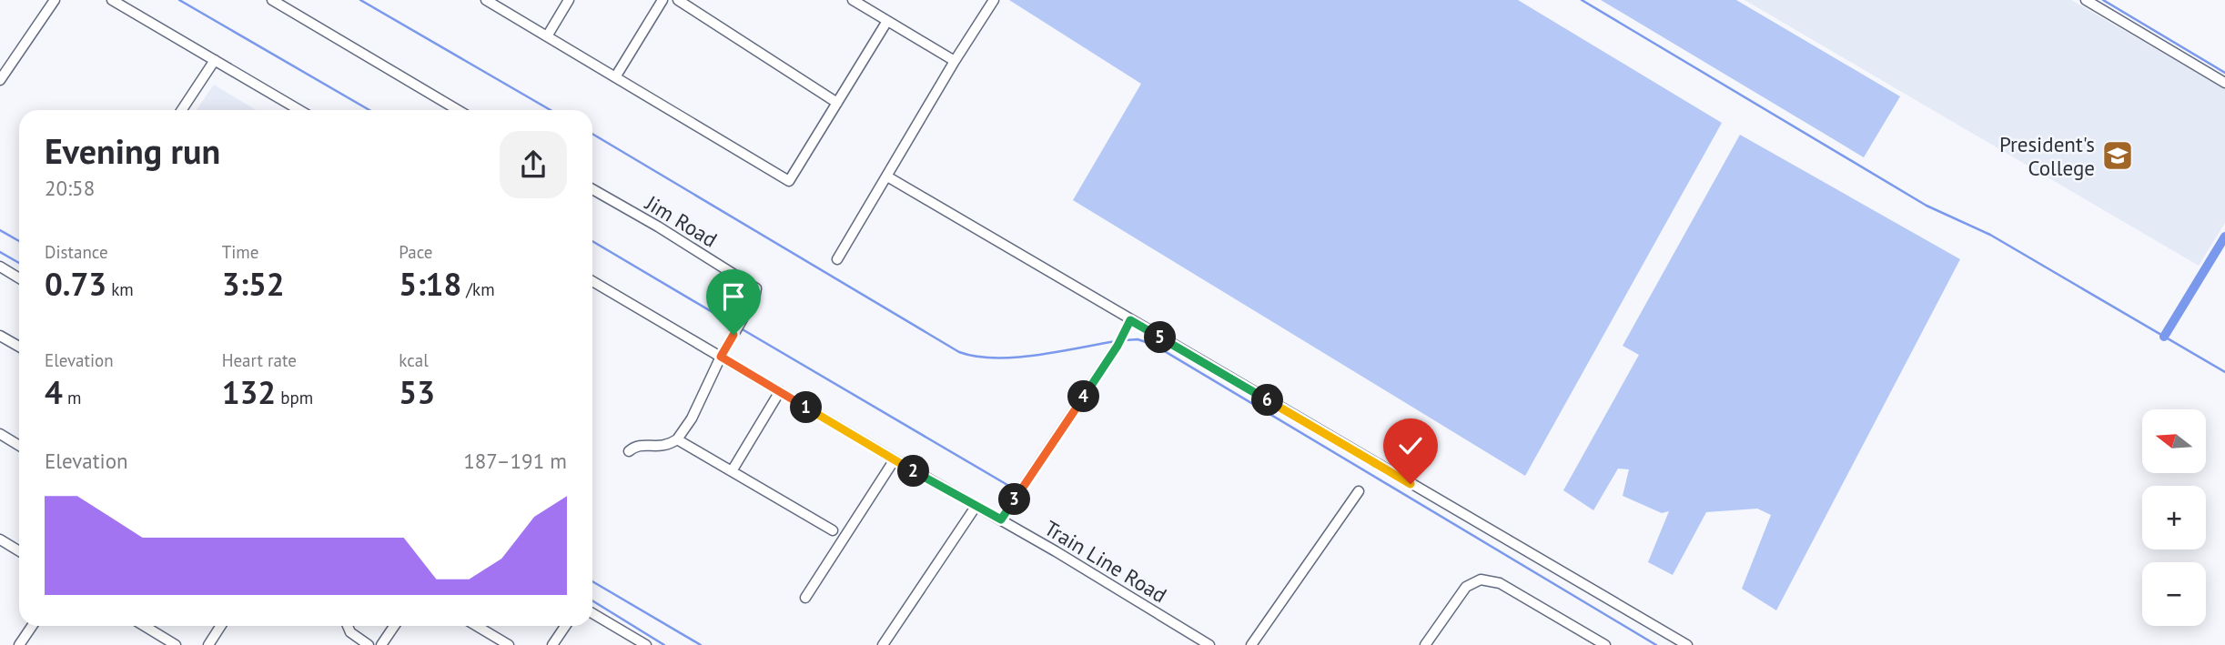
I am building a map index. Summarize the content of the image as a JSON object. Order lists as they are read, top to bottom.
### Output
{
  "streets": {
    "street": ["Jim Road", "Train Line Road"]
  },
  "crossings": [
    ["Jim Road", "Train Line Road"]
  ],
  "places": {
    "school or university": ["President's College"]
  },
  "north": "left",
  "page": {
    "heading": ["Evening run", "20:58"],
    "stats": [
      ["Distance", "0.73 km"],
      ["Time", "3:52"],
      ["Pace", "5:18 /km"],
      ["Elevation", "4 m"],
      ["Heart rate", "132 bpm"],
      ["kcal", "53"]
    ],
    "pins": [
      "5",
      "4",
      "6",
      "1",
      "2",
      "3"
    ],
    "map_buttons": ["+", "−"],
    "chart": ["Elevation", "187–191 m"]
  }
}
